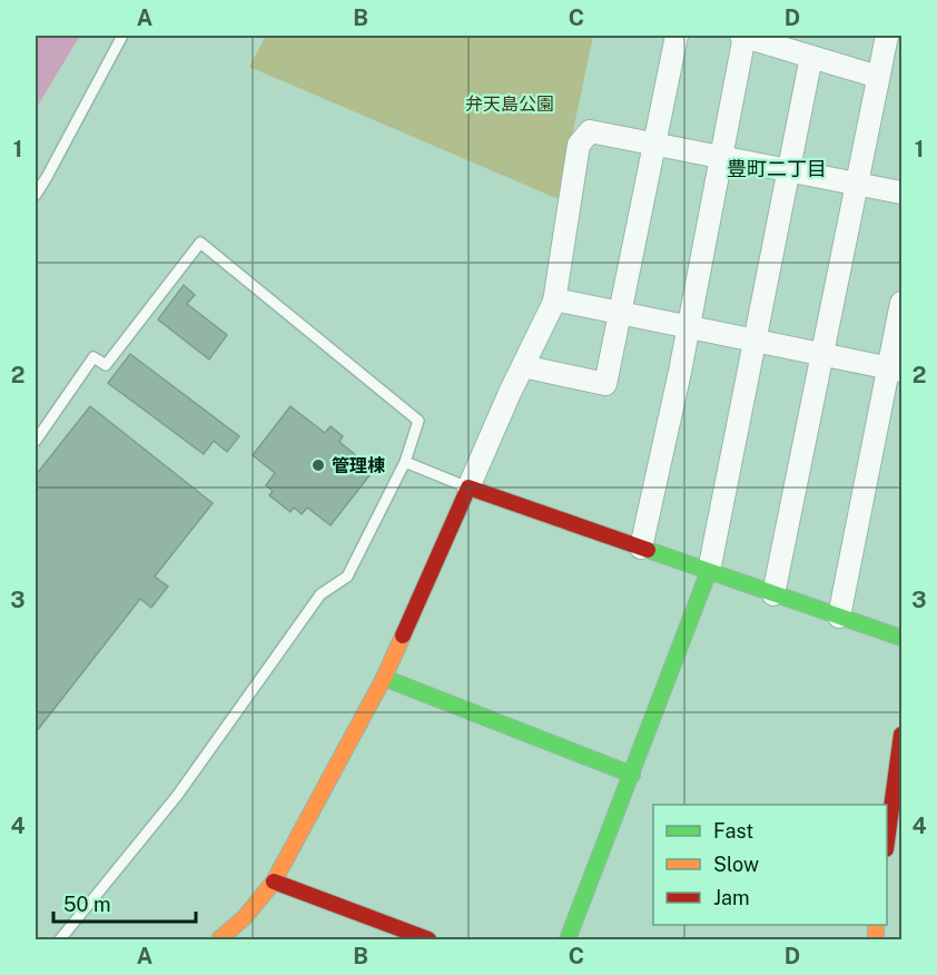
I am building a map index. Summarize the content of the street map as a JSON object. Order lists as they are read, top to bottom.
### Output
{
  "districts": ["豊町二丁目"],
  "parks": ["弁天島公園"],
  "places": ["管理棟"],
  "legend": ["Fast", "Slow", "Jam"],
  "scale_bar": "50 m",
  "grid": {
    "columns": [
      "A",
      "B",
      "C",
      "D"
    ],
    "rows": [
      "1",
      "2",
      "3",
      "4"
    ]
  }
}
